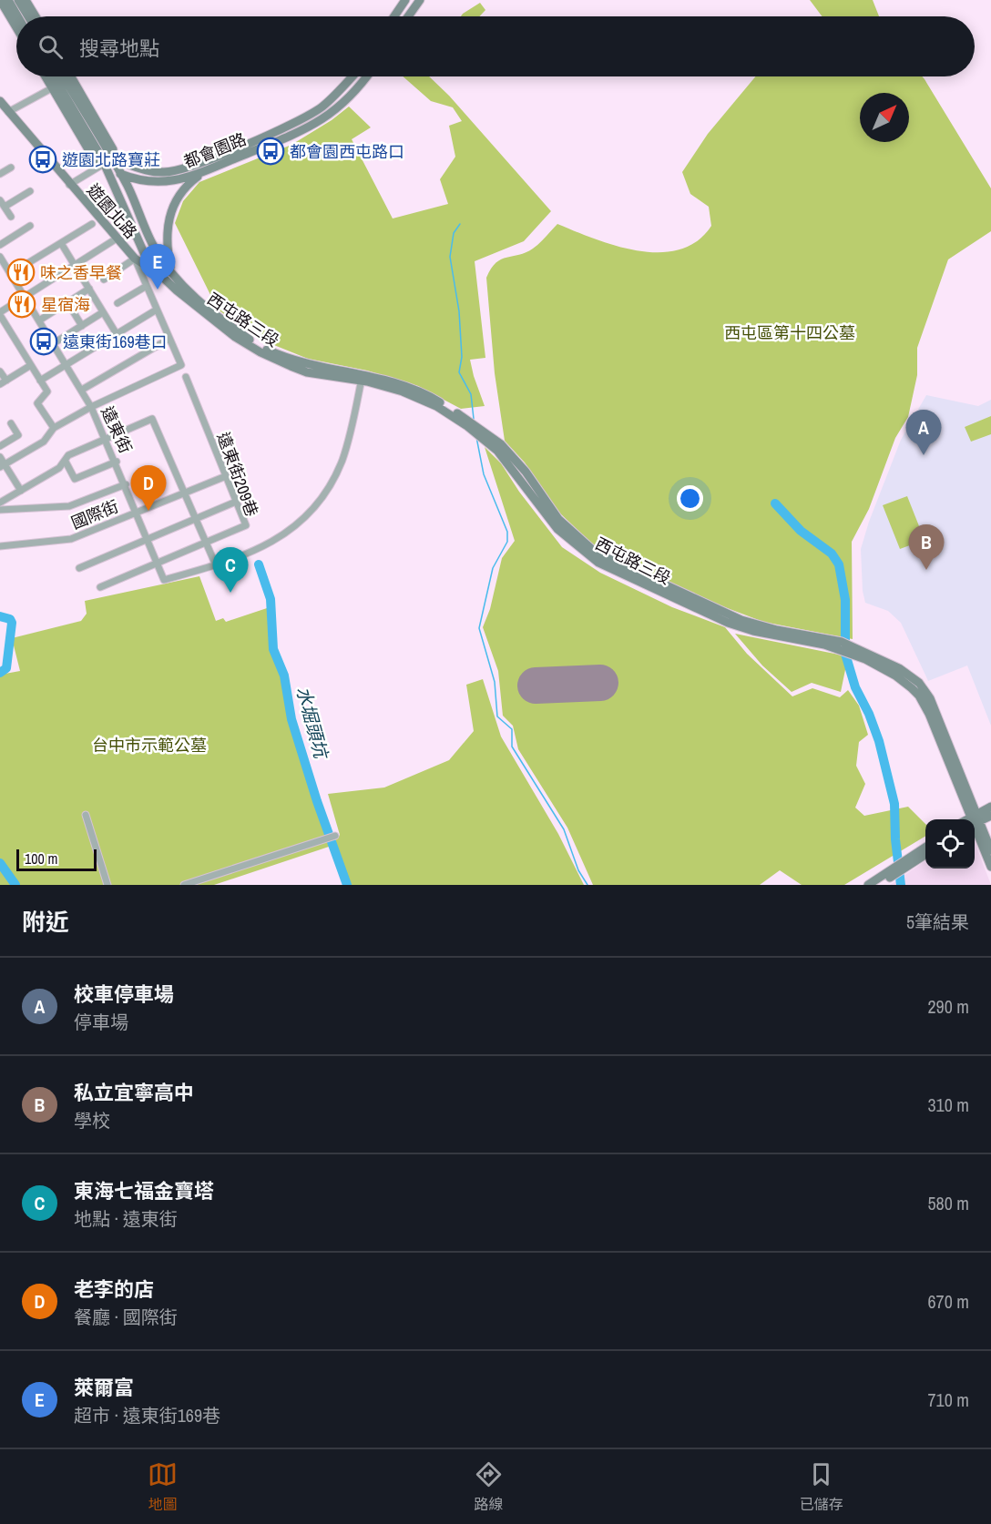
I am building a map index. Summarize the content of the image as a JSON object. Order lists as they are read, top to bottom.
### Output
{
  "streets": {
    "street": [
      "都會園路",
      "遊園北路",
      "西屯路三段",
      "遠東街",
      "遠東街209巷",
      "國際街"
    ]
  },
  "crossings": [
    ["都會園路", "西屯路三段"],
    ["遊園北路", "西屯路三段"],
    ["西屯路三段", "遠東街"],
    ["遠東街", "遠東街209巷"],
    ["遠東街", "國際街"],
    ["遠東街209巷", "國際街"]
  ],
  "water": ["水堀頭坑"],
  "parks": ["西屯區第十四公墓", "台中市示範公墓"],
  "places": {
    "bus stop": ["都會園西屯路口", "遊園北路寶莊", "遠東街169巷口"],
    "restaurant": ["味之香早餐", "星宿海"]
  },
  "scale_bar": "100 m",
  "north": "top right",
  "page": {
    "search": "搜尋地點",
    "pins": [
      "E",
      "A",
      "D",
      "B",
      "C"
    ],
    "scale": "100 m",
    "heading": ["附近", "5筆結果"],
    "list": [
      {
        "mark": "A",
        "name": "校車停車場",
        "note": "停車場",
        "value": "290 m"
      },
      {
        "mark": "B",
        "name": "私立宜寧高中",
        "note": "學校",
        "value": "310 m"
      },
      {
        "mark": "C",
        "name": "東海七福金寶塔",
        "note": "地點 · 遠東街",
        "value": "580 m"
      },
      {
        "mark": "D",
        "name": "老李的店",
        "note": "餐廳 · 國際街",
        "value": "670 m"
      },
      {
        "mark": "E",
        "name": "萊爾富",
        "note": "超市 · 遠東街169巷",
        "value": "710 m"
      }
    ],
    "nav": ["地圖", "路線", "已儲存"]
  }
}
